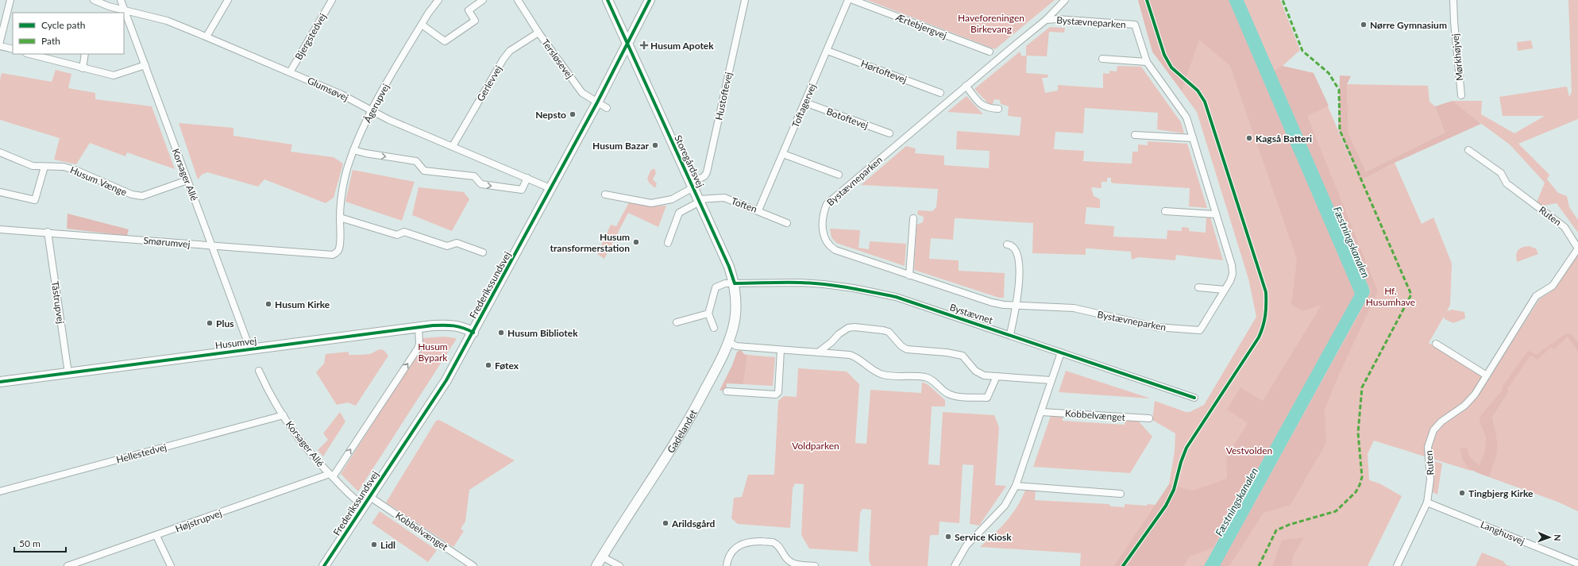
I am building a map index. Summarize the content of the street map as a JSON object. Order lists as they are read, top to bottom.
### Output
{
  "streets": {
    "street": [
      "Bystævneparken",
      "Ærtebjergvej",
      "Bjergstedvej",
      "Mørkhøjvej",
      "Tersløsevej",
      "Hørtoftevej",
      "Gerlevvej",
      "Glumsøvej",
      "Hustoftevej",
      "Ågerupvej",
      "Toftagervej",
      "Botoftevej",
      "Storegårdsvej",
      "Korsager Allé",
      "Husum Vænge",
      "Toften",
      "Ruten",
      "Smørumvej",
      "Frederikssundsvej",
      "Tåstrupvej",
      "Bystævnet",
      "Husumvej",
      "Kobbelvænget",
      "Gadelandet",
      "Hellestedvej",
      "Højstrupvej",
      "Langhusvej"
    ]
  },
  "crossings": [
    ["Bjergstedvej", "Glumsøvej"],
    ["Tersløsevej", "Gerlevvej"],
    ["Tersløsevej", "Frederikssundsvej"],
    ["Hørtoftevej", "Toftagervej"],
    ["Gerlevvej", "Glumsøvej"],
    ["Glumsøvej", "Ågerupvej"],
    ["Glumsøvej", "Korsager Allé"],
    ["Glumsøvej", "Frederikssundsvej"],
    ["Hustoftevej", "Storegårdsvej"],
    ["Ågerupvej", "Smørumvej"],
    ["Toftagervej", "Botoftevej"],
    ["Toftagervej", "Toften"],
    ["Storegårdsvej", "Toften"],
    ["Storegårdsvej", "Frederikssundsvej"],
    ["Storegårdsvej", "Bystævnet"],
    ["Storegårdsvej", "Gadelandet"],
    ["Korsager Allé", "Husum Vænge"],
    ["Korsager Allé", "Smørumvej"],
    ["Korsager Allé", "Frederikssundsvej"],
    ["Korsager Allé", "Husumvej"],
    ["Korsager Allé", "Hellestedvej"],
    ["Korsager Allé", "Højstrupvej"],
    ["Ruten", "Langhusvej"],
    ["Smørumvej", "Tåstrupvej"],
    ["Frederikssundsvej", "Husumvej"],
    ["Frederikssundsvej", "Kobbelvænget"],
    ["Tåstrupvej", "Husumvej"],
    ["Bystævnet", "Gadelandet"]
  ],
  "water": ["Fæstningskanalen"],
  "parks": [
    "Haveforeningen Birkevang",
    "Hf. Husumhave",
    "Husum Bypark",
    "Voldparken",
    "Vestvolden"
  ],
  "places": {
    "other": [
      "Nørre Gymnasium",
      "Nepsto",
      "Kagså Batteri",
      "Husum Bazar",
      "Husum transformerstation",
      "Husum Kirke",
      "Plus",
      "Husum Bibliotek",
      "Føtex",
      "Tingbjerg Kirke",
      "Arildsgård",
      "Service Kiosk",
      "Lidl"
    ],
    "health": ["Husum Apotek"]
  },
  "legend": ["Cycle path", "Path"],
  "scale_bar": "50 m",
  "north": "right"
}
